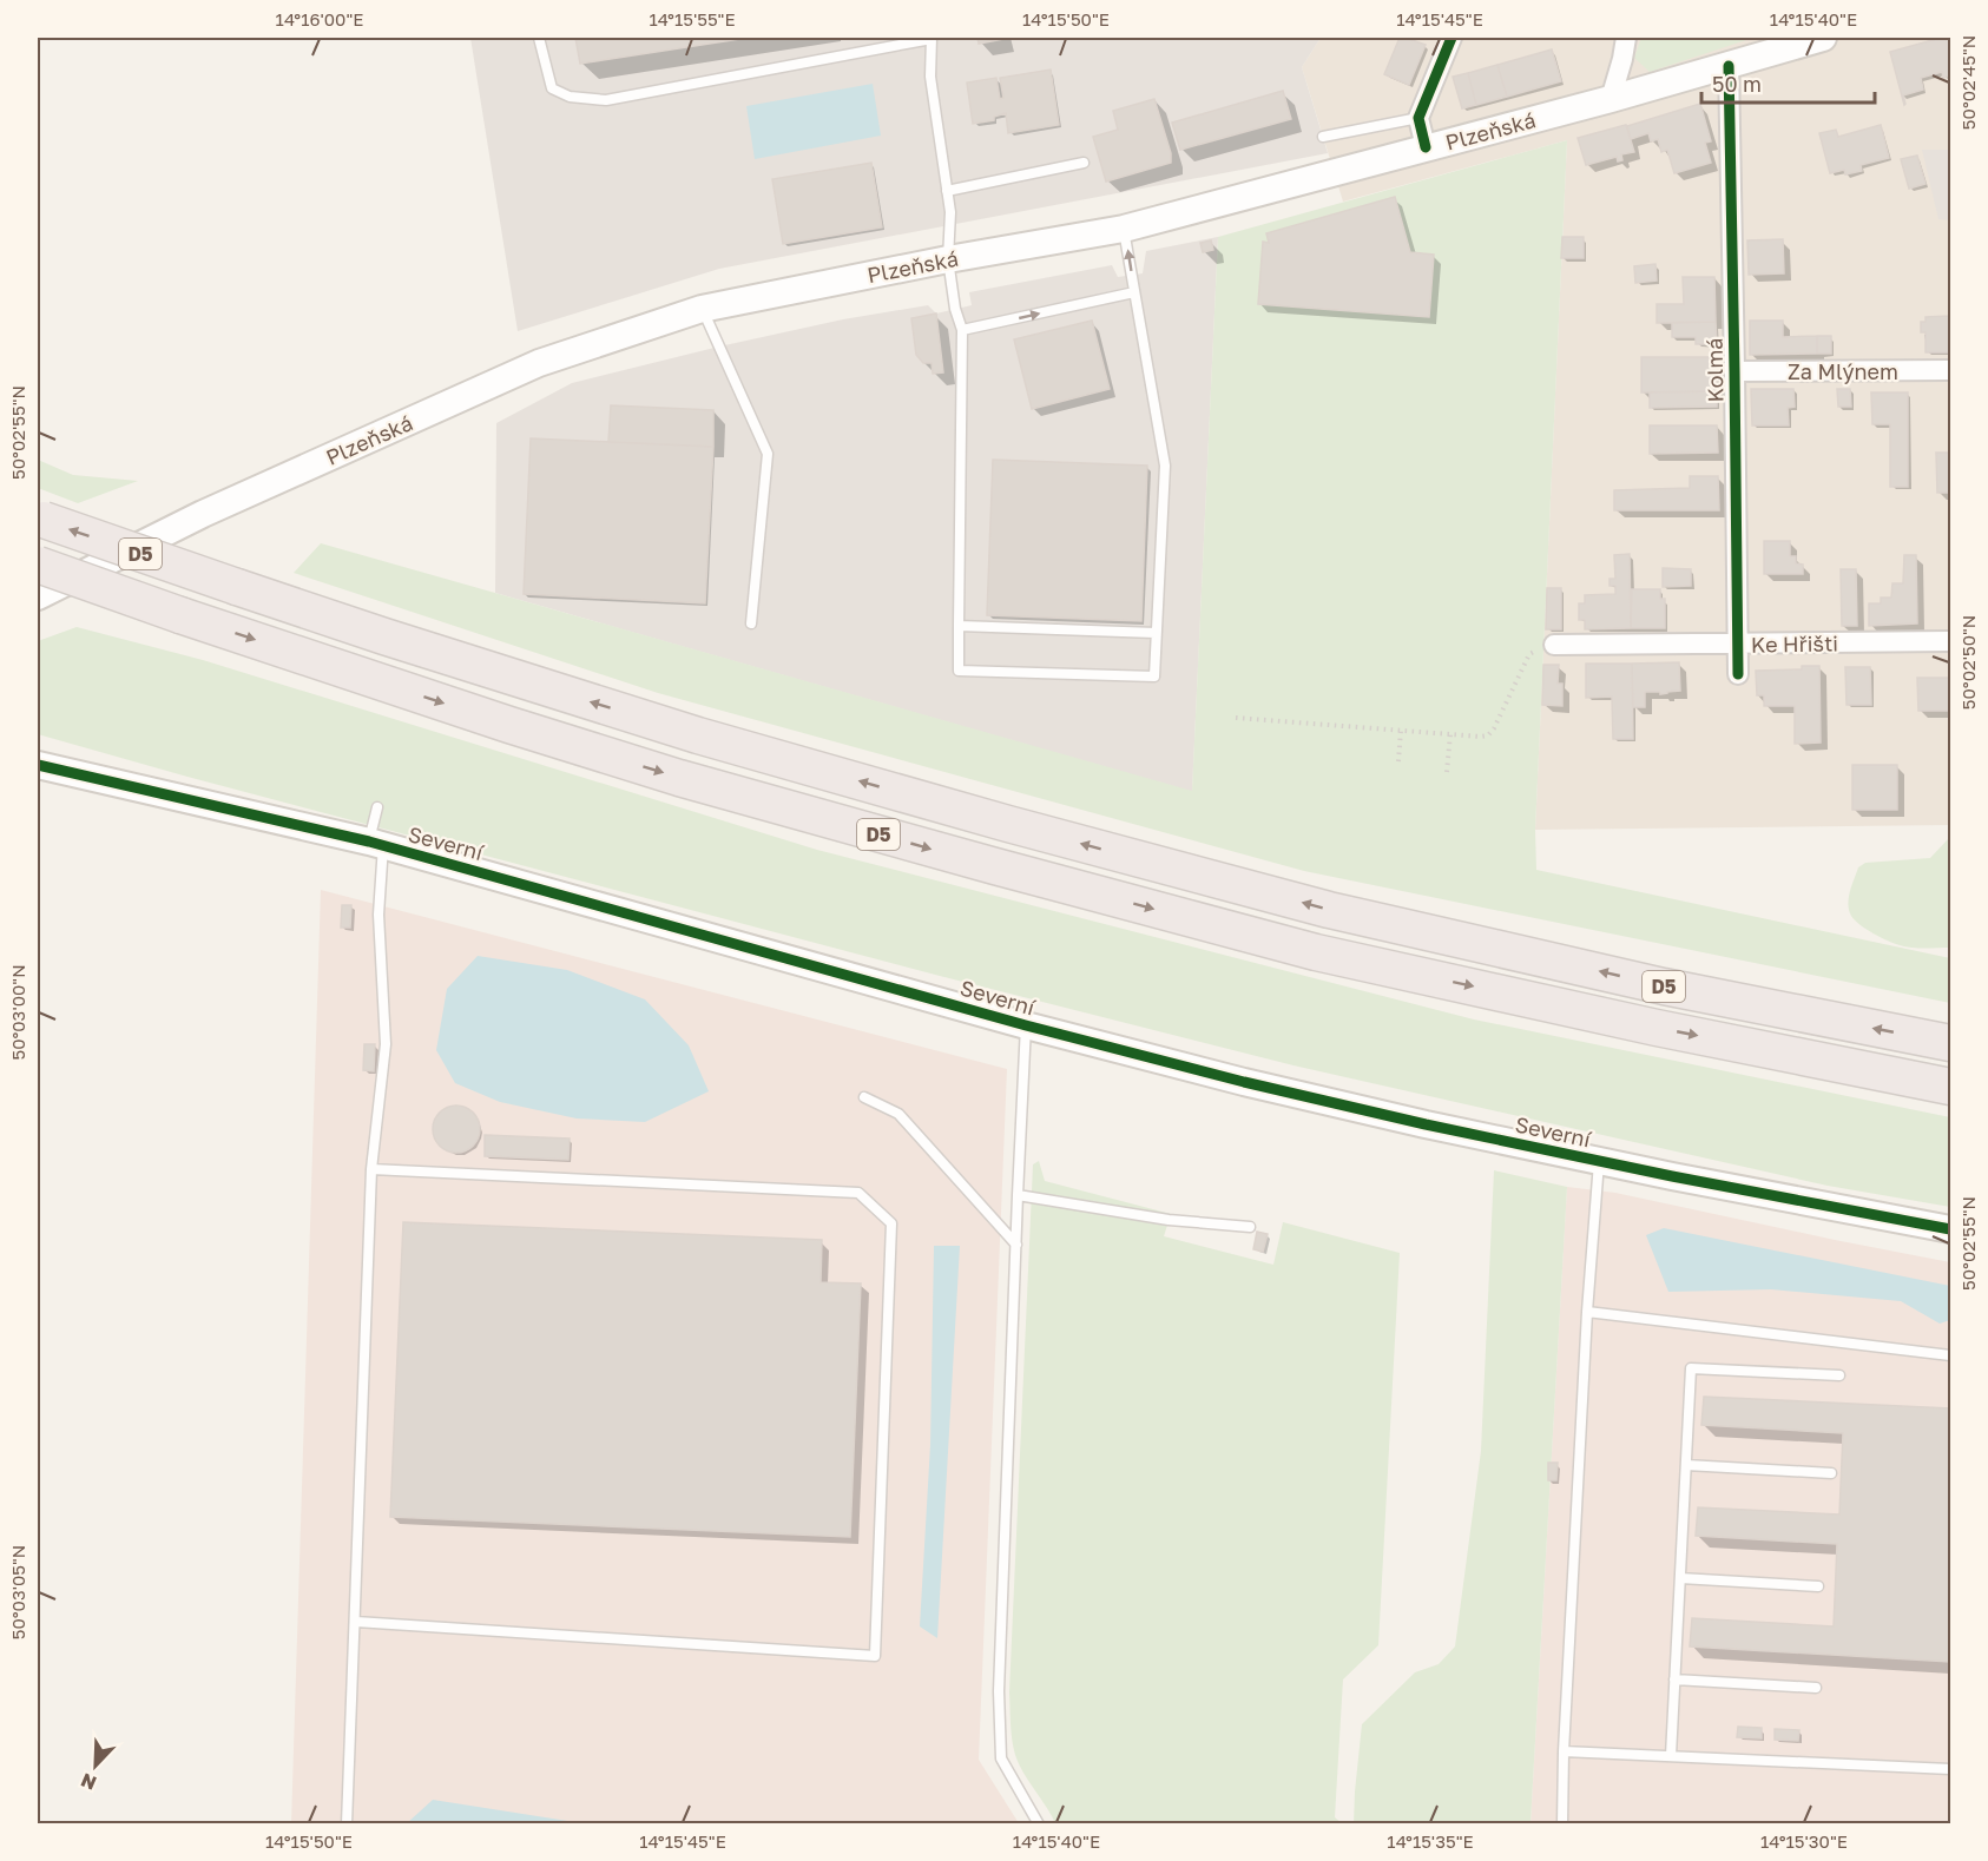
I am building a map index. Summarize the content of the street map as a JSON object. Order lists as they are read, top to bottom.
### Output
{
  "streets": {
    "highway": ["D5"],
    "street": [
      "Plzeňská",
      "Kolmá",
      "Za Mlýnem",
      "Ke Hřišti",
      "Severní"
    ]
  },
  "crossings": [
    ["Plzeňská", "Kolmá"],
    ["Kolmá", "Za Mlýnem"],
    ["Kolmá", "Ke Hřišti"]
  ],
  "scale_bar": "50 m",
  "north": "bottom left",
  "coordinates": [
    "14°16'00\"E",
    "14°15'55\"E",
    "14°15'50\"E",
    "14°15'45\"E",
    "14°15'40\"E",
    "50°02'45\"N",
    "50°02'55\"N",
    "50°02'50\"N",
    "50°03'00\"N",
    "50°03'05\"N",
    "14°15'35\"E",
    "14°15'30\"E"
  ]
}
